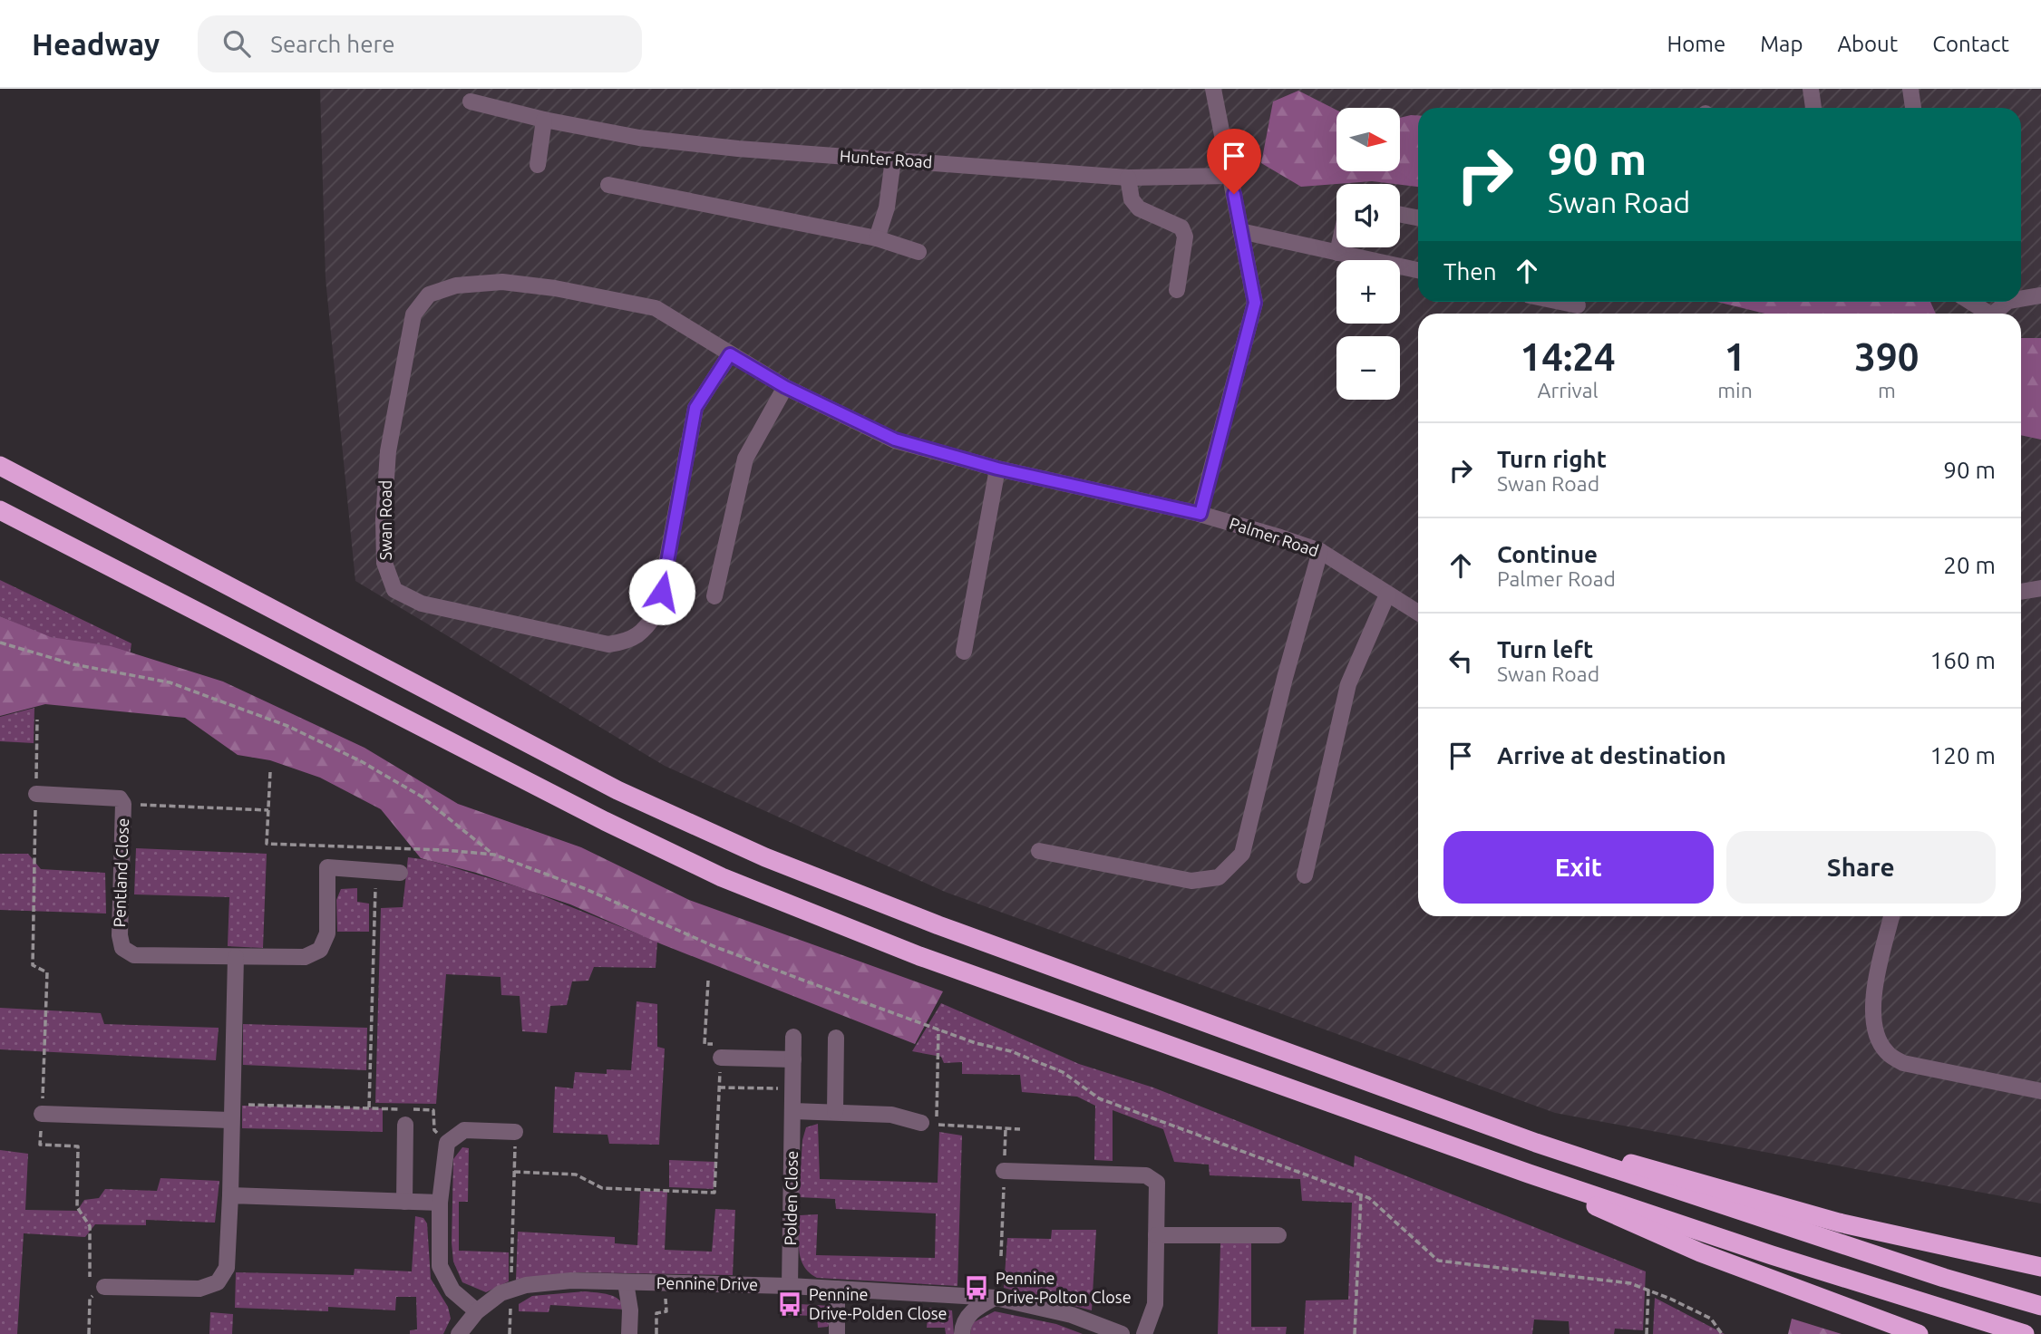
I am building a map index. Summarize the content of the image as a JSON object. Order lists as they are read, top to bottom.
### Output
{
  "streets": {
    "street": [
      "Hunter Road",
      "Swan Road",
      "Palmer Road",
      "Pentland Close",
      "Polden Close",
      "Pennine Drive"
    ]
  },
  "crossings": [
    ["Swan Road", "Palmer Road"],
    ["Polden Close", "Pennine Drive"]
  ],
  "places": {
    "bus stop": ["Pennine Drive-Polton Close", "Pennine Drive-Polden Close"]
  },
  "north": "right",
  "page": {
    "header": "Headway",
    "search": "Search here",
    "nav": [
      "Home",
      "Map",
      "About",
      "Contact"
    ],
    "map_buttons": ["+", "−"],
    "turn": ["90 m", "Swan Road"],
    "then": "Then",
    "eta": [
      "14:24",
      "Arrival",
      "1",
      "min",
      "390",
      "m"
    ],
    "list": [
      {
        "name": "Turn right",
        "note": "Swan Road",
        "value": "90 m"
      },
      {
        "name": "Continue",
        "note": "Palmer Road",
        "value": "20 m"
      },
      {
        "name": "Turn left",
        "note": "Swan Road",
        "value": "160 m"
      },
      {
        "name": "Arrive at destination",
        "value": "120 m"
      }
    ],
    "buttons": ["Exit", "Share"]
  }
}
